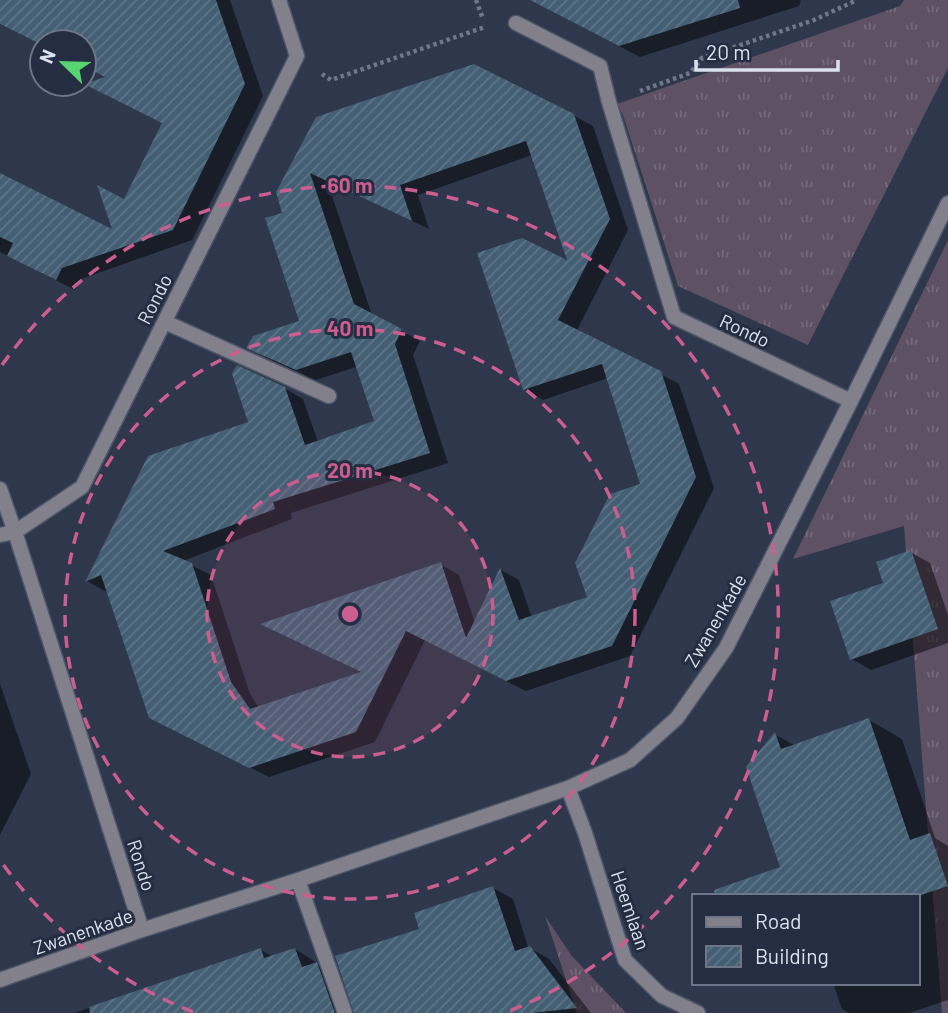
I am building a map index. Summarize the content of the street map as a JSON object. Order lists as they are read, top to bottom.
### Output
{
  "streets": {
    "street": ["Rondo", "Zwanenkade", "Heemlaan"]
  },
  "crossings": [
    ["Rondo", "Zwanenkade"],
    ["Zwanenkade", "Heemlaan"]
  ],
  "legend": ["Road", "Building"],
  "scale_bar": "20 m",
  "north": "top left",
  "rings": ["60 m", "40 m", "20 m"]
}
